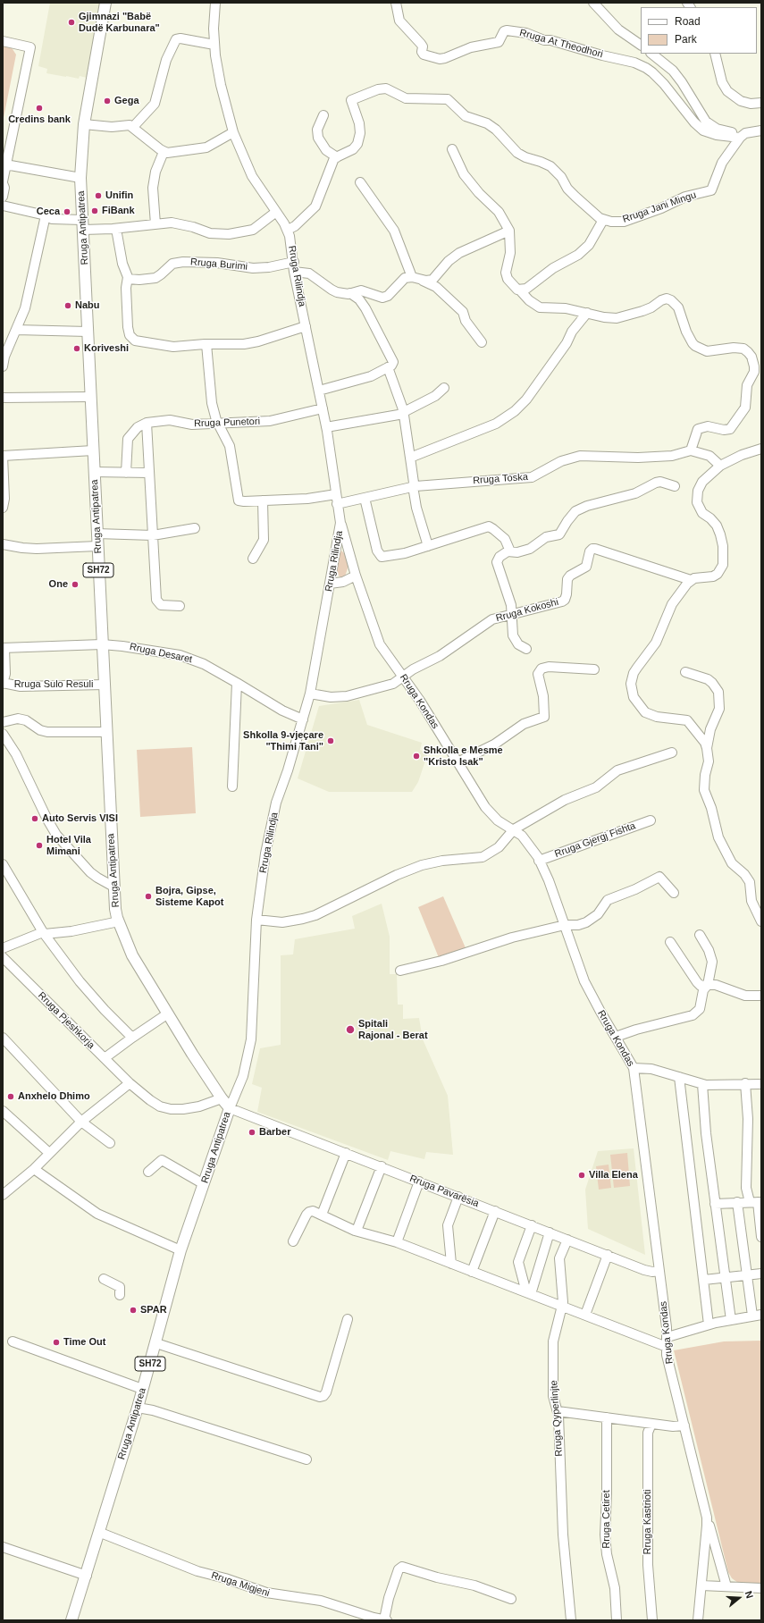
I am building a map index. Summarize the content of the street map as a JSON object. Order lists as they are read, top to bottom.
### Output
{
  "streets": {
    "main road": ["Rruga Antipatrea", "SH72"],
    "street": [
      "Rruga At Theodhori",
      "Rruga Jani Mingu",
      "Rruga Burimi",
      "Rruga Rilindja",
      "Rruga Punetori",
      "Rruga Toska",
      "Rruga Kokoshi",
      "Rruga Desaret",
      "Rruga Sulo Resuli",
      "Rruga Kondas",
      "Rruga Gjergj Fishta",
      "Rruga Pjeshkorja",
      "Rruga Pavarësia",
      "Rruga Qyperlinjte",
      "Rruga Cetiret",
      "Rruga Kastrioti",
      "Rruga Migjeni"
    ]
  },
  "crossings": [
    ["Rruga At Theodhori", "Rruga Jani Mingu"],
    ["Rruga Antipatrea", "Rruga Rilindja"],
    ["Rruga Antipatrea", "Rruga Desaret"],
    ["Rruga Antipatrea", "Rruga Sulo Resuli"],
    ["Rruga Antipatrea", "Rruga Pjeshkorja"],
    ["Rruga Antipatrea", "Rruga Pavarësia"],
    ["Rruga Antipatrea", "Rruga Migjeni"],
    ["Rruga Burimi", "Rruga Rilindja"],
    ["Rruga Rilindja", "Rruga Punetori"],
    ["Rruga Rilindja", "Rruga Toska"],
    ["Rruga Rilindja", "Rruga Kokoshi"],
    ["Rruga Rilindja", "Rruga Desaret"],
    ["Rruga Rilindja", "Rruga Kondas"],
    ["Rruga Rilindja", "Rruga Pavarësia"],
    ["Rruga Punetori", "Rruga Toska"],
    ["Rruga Kokoshi", "Rruga Kondas"],
    ["Rruga Kondas", "Rruga Gjergj Fishta"],
    ["Rruga Kondas", "Rruga Pavarësia"],
    ["Rruga Pavarësia", "Rruga Qyperlinjte"]
  ],
  "places": [
    "Gjimnazi \"Babë Dudë Karbunara\"",
    "Gega",
    "Credins bank",
    "Unifin",
    "FiBank",
    "Ceca",
    "Nabu",
    "Koriveshi",
    "One",
    "Shkolla 9-vjeçare \"Thimi Tani\"",
    "Shkolla e Mesme \"Kristo Isak\"",
    "Auto Servis VISI",
    "Hotel Vila Mimani",
    "Bojra, Gipse, Sisteme Kapot",
    "Spitali Rajonal - Berat",
    "Anxhelo Dhimo",
    "Barber",
    "Villa Elena",
    "SPAR",
    "Time Out"
  ],
  "legend": ["Road", "Park"],
  "north": "right"
}
